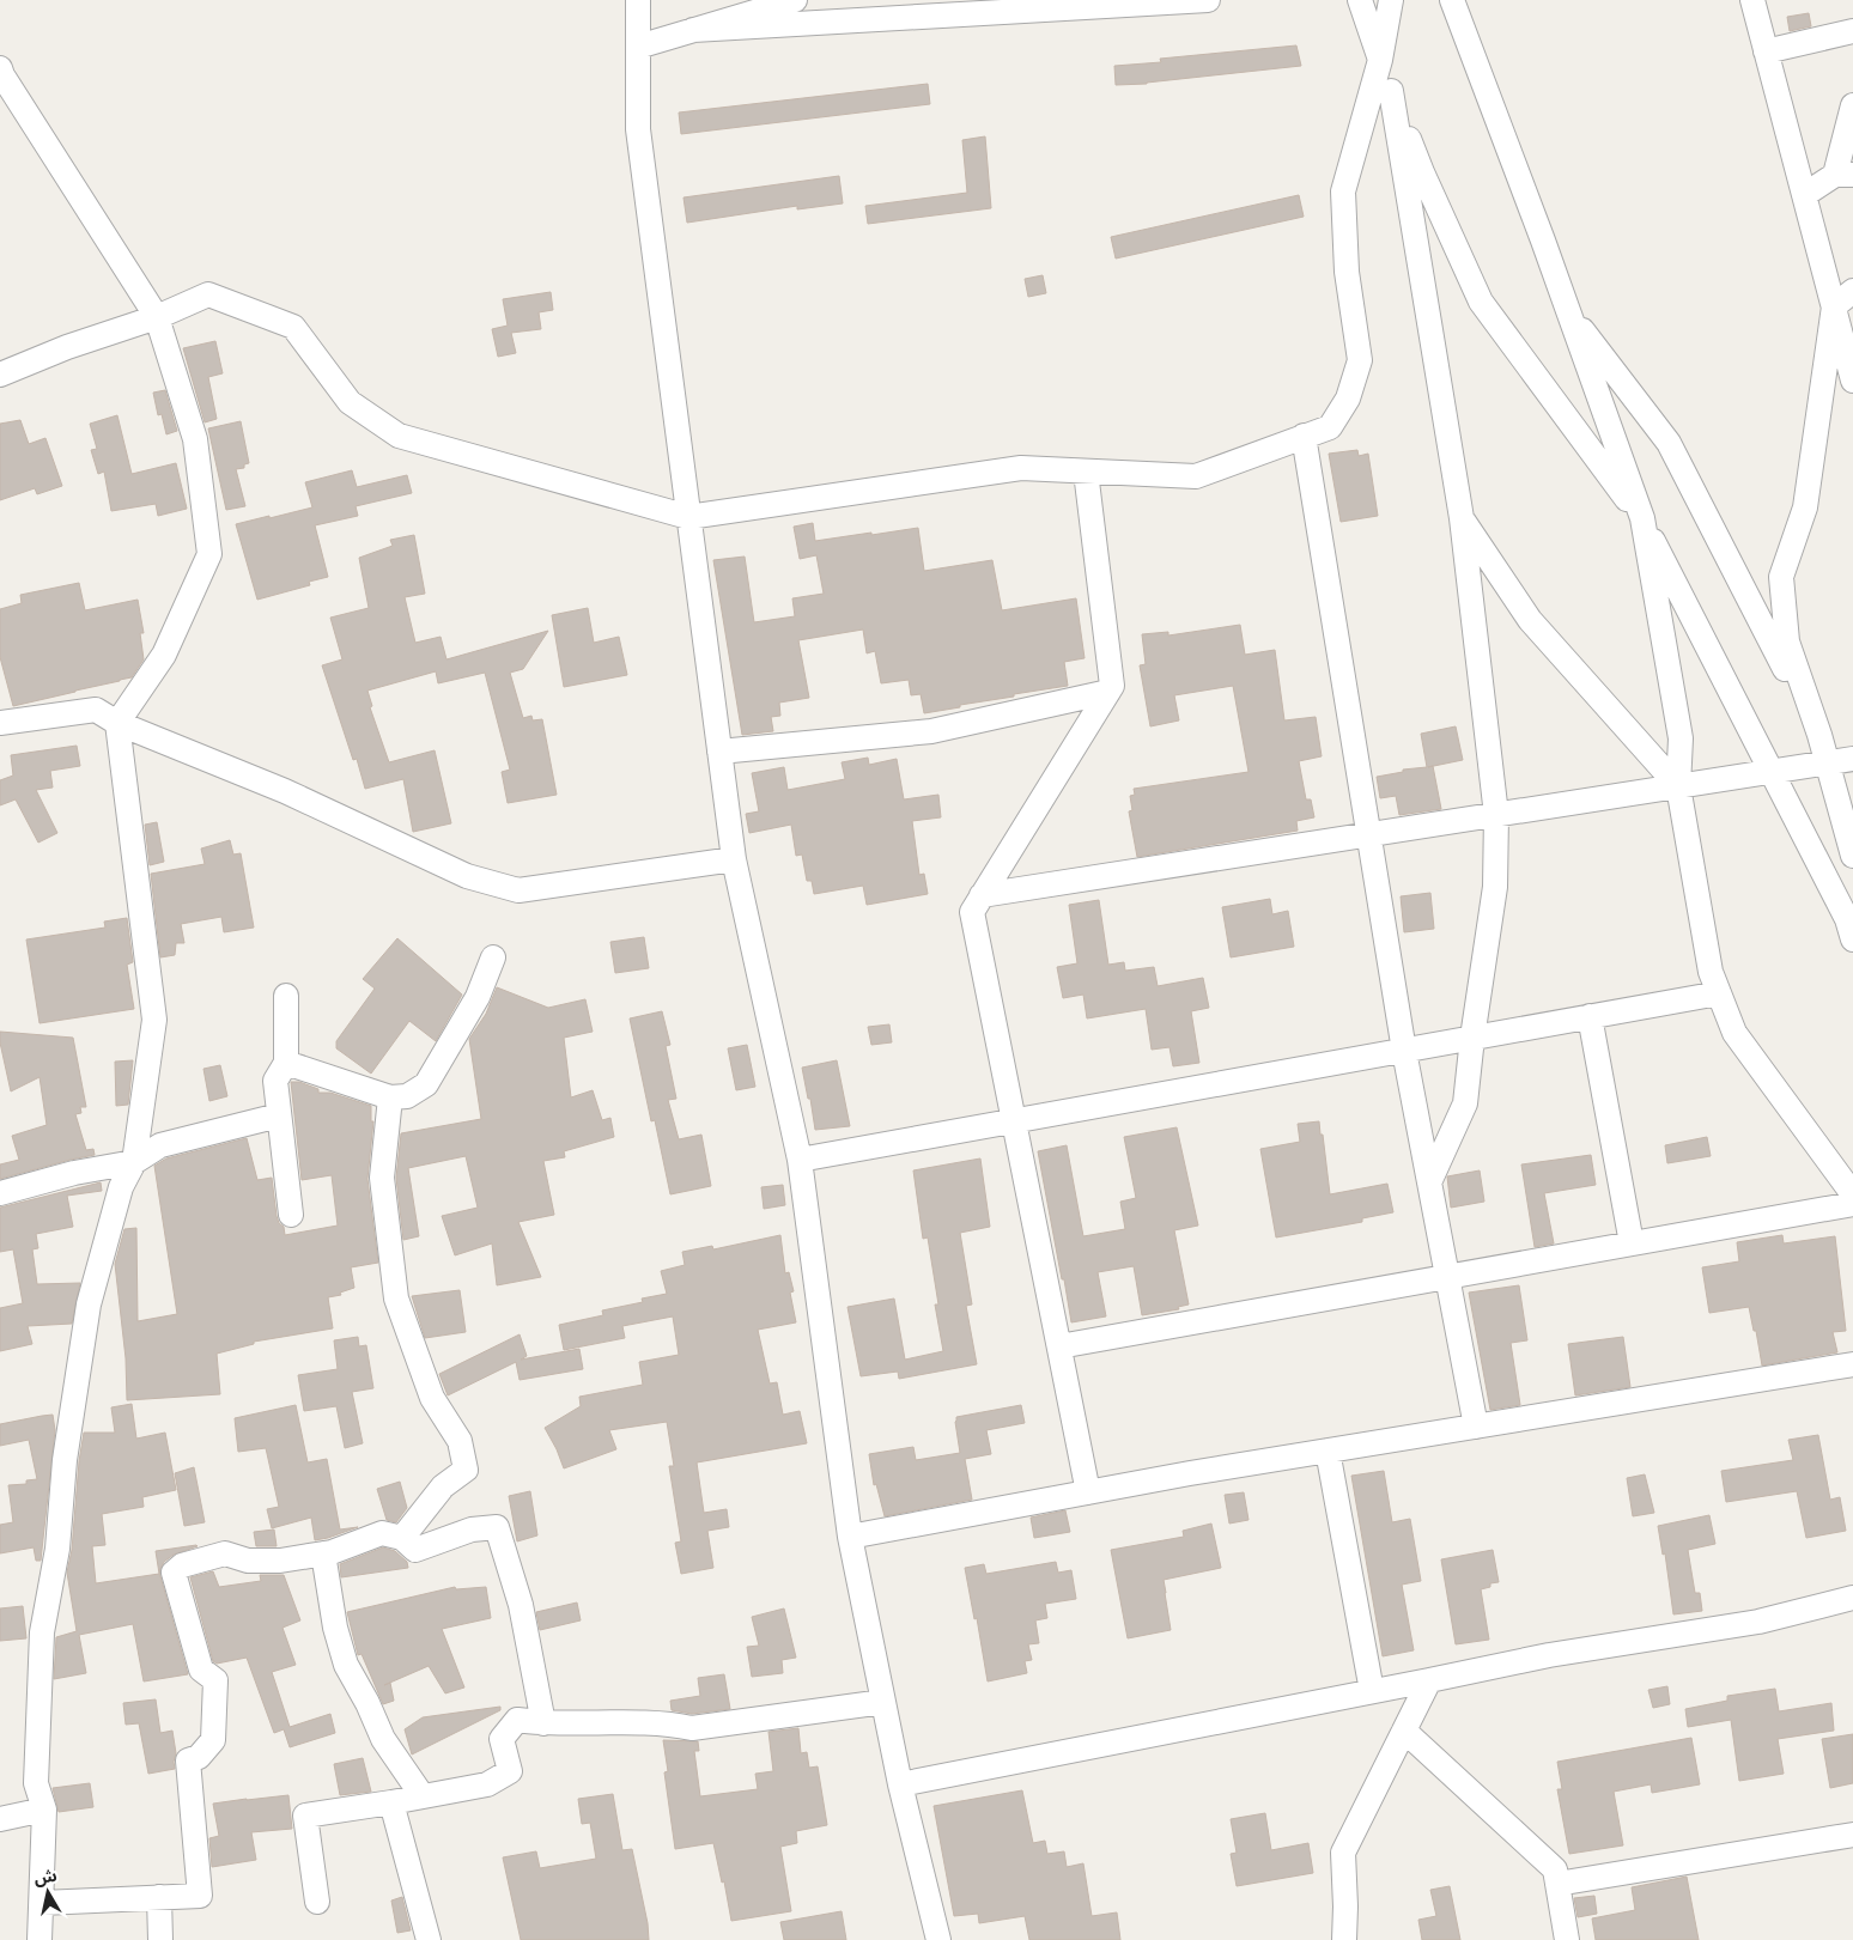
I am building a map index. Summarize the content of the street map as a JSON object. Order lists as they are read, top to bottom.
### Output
{
  "north": "top"
}
